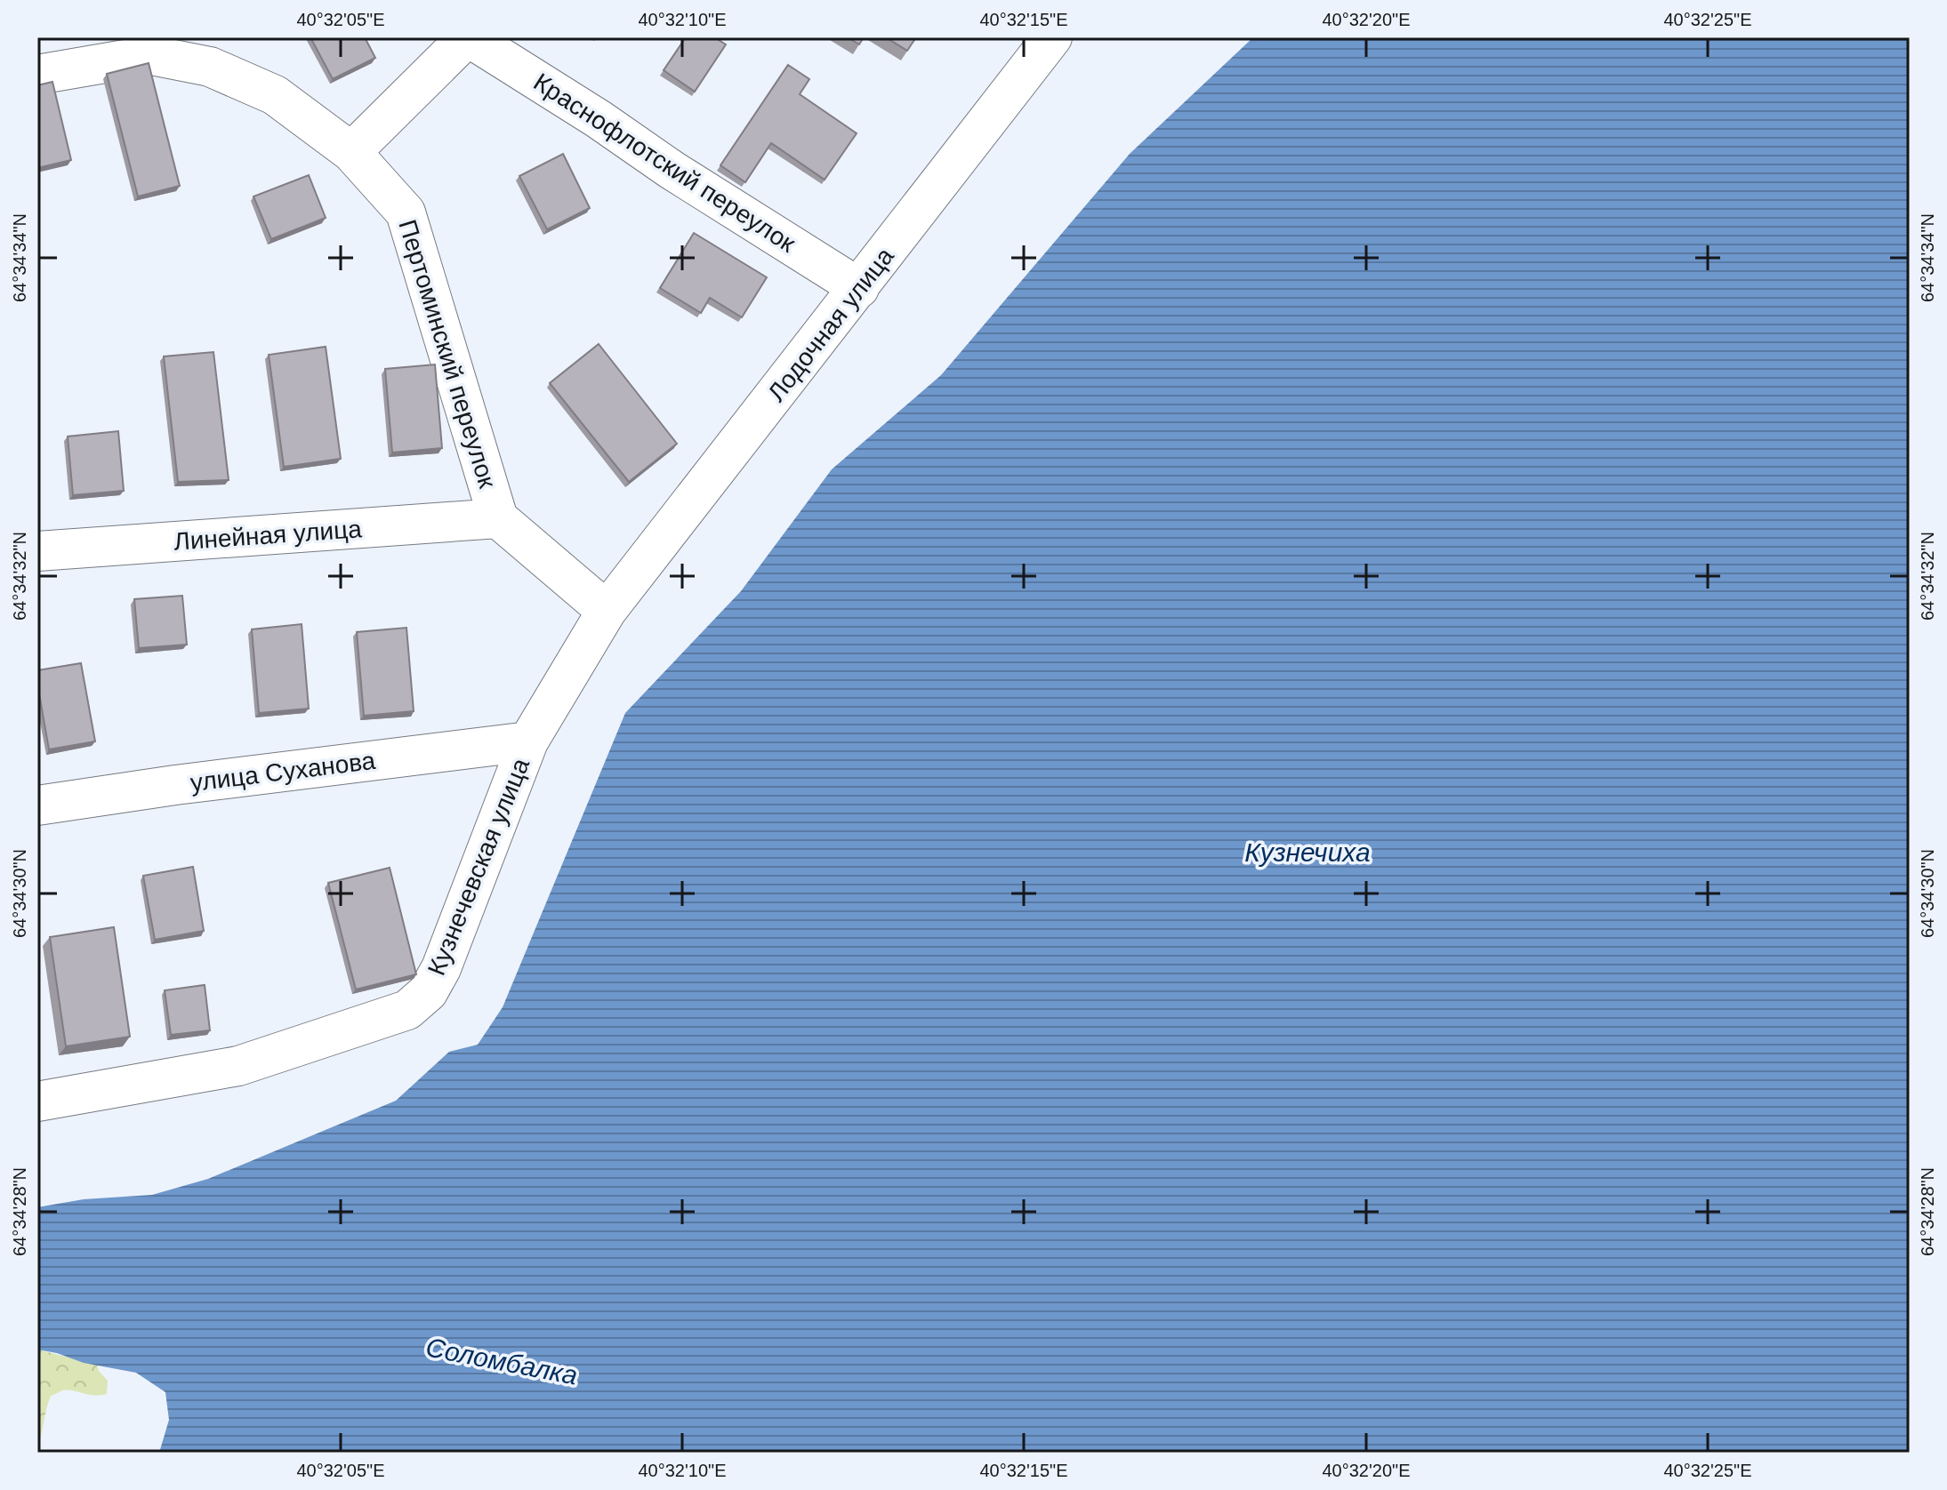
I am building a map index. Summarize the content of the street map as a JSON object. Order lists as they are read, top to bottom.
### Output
{
  "streets": {
    "street": [
      "Краснофлотский переулок",
      "Лодочная улица",
      "Пертоминский переулок",
      "Линейная улица",
      "улица Суханова",
      "Кузнечевская улица"
    ]
  },
  "crossings": [
    ["Краснофлотский переулок", "Лодочная улица"],
    ["Лодочная улица", "Пертоминский переулок"],
    ["Лодочная улица", "Кузнечевская улица"],
    ["Пертоминский переулок", "Линейная улица"],
    ["Пертоминский переулок", "Кузнечевская улица"],
    ["улица Суханова", "Кузнечевская улица"]
  ],
  "water": ["Кузнечиха", "Соломбалка"],
  "coordinates": [
    "40°32'05\"E",
    "40°32'10\"E",
    "40°32'15\"E",
    "40°32'20\"E",
    "40°32'25\"E",
    "64°34'34\"N",
    "64°34'32\"N",
    "64°34'30\"N",
    "64°34'28\"N"
  ]
}
